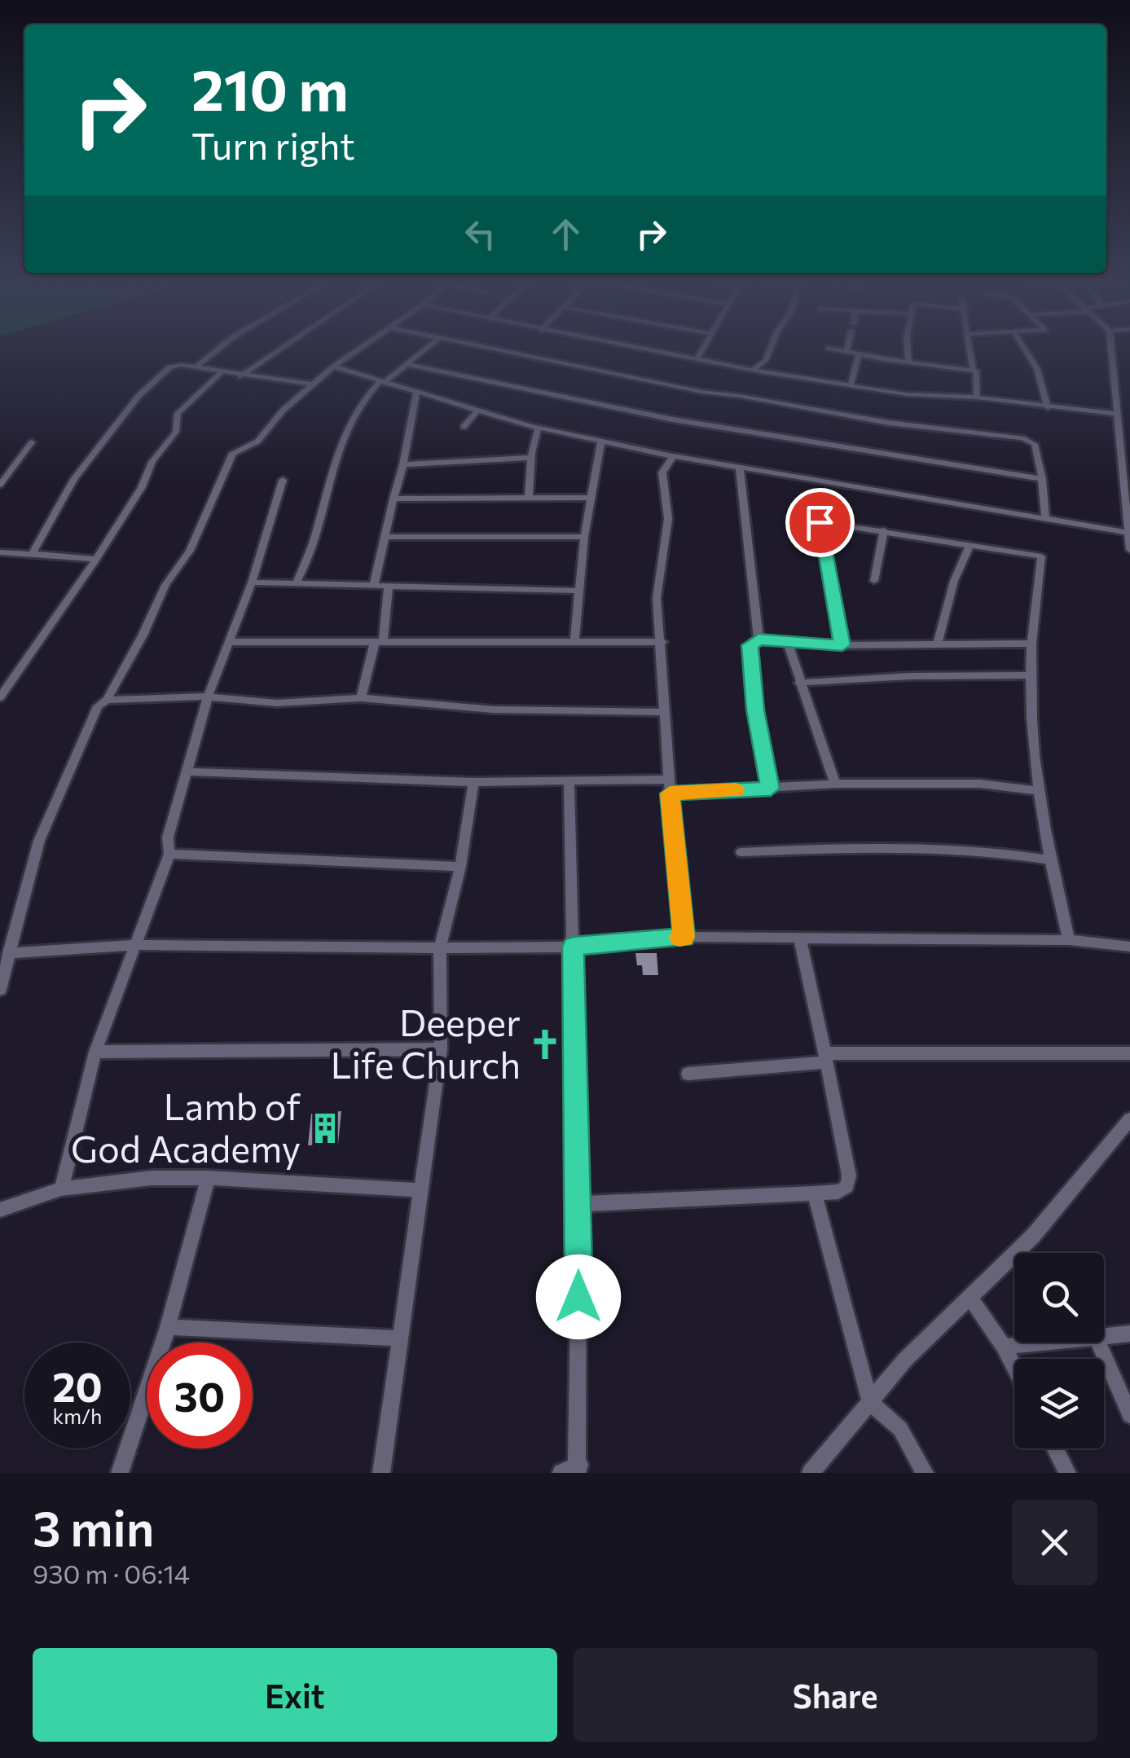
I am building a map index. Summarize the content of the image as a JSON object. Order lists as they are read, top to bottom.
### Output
{
  "places": {
    "church": ["Deeper Life Church"],
    "building": ["Lamb of God Academy"]
  },
  "page": {
    "turn": ["210 m", "Turn right"],
    "speed": "20 km/h",
    "limit": "30",
    "heading": ["3 min", "930 m · 06:14"],
    "buttons": ["Exit", "Share"]
  }
}
